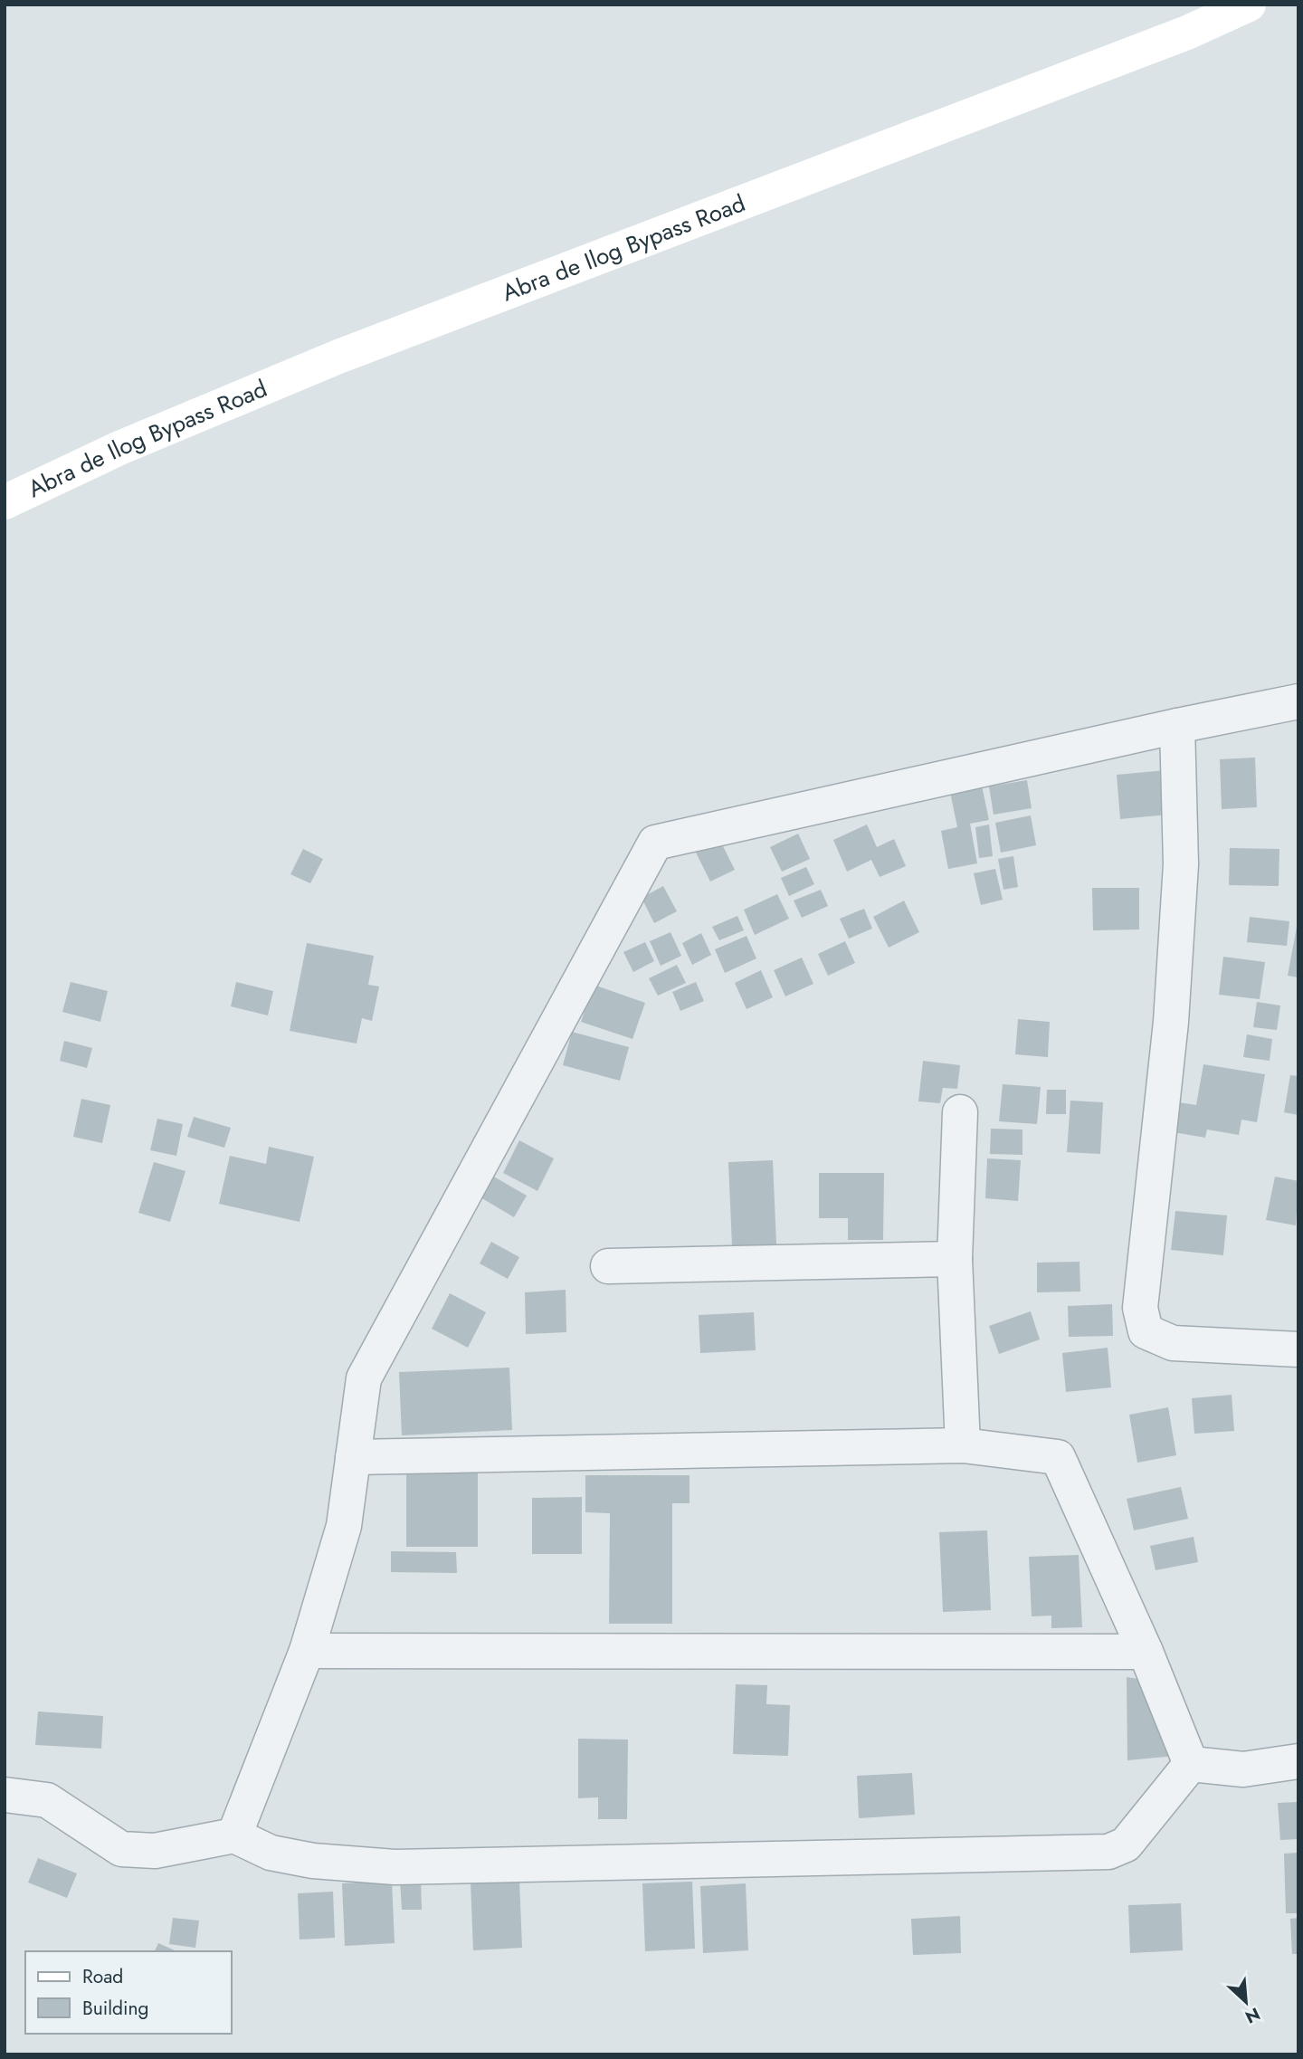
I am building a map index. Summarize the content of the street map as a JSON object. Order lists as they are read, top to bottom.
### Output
{
  "streets": {
    "main road": ["Abra de Ilog Bypass Road"]
  },
  "legend": ["Road", "Building"],
  "north": "bottom right"
}
